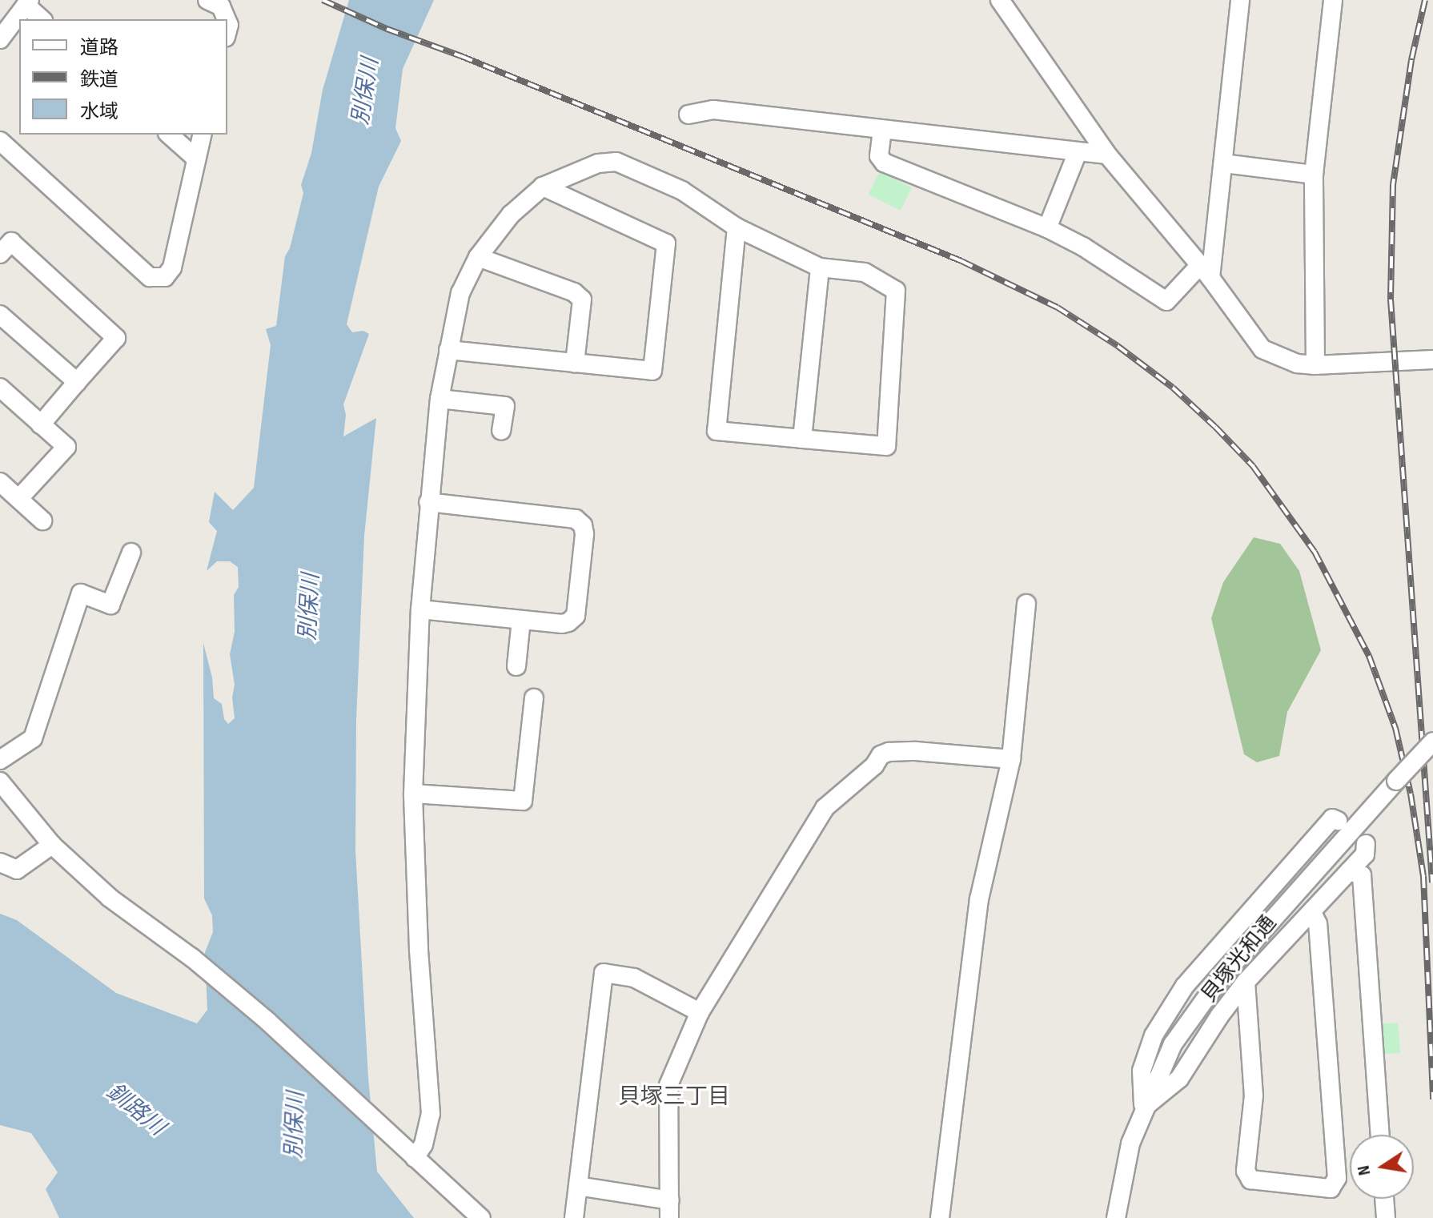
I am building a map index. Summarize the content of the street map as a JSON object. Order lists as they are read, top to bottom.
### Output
{
  "streets": {
    "street": ["貝塚光和通"]
  },
  "districts": ["貝塚三丁目"],
  "water": ["別保川", "釧路川"],
  "legend": ["道路", "鉄道", "水域"],
  "north": "left"
}
